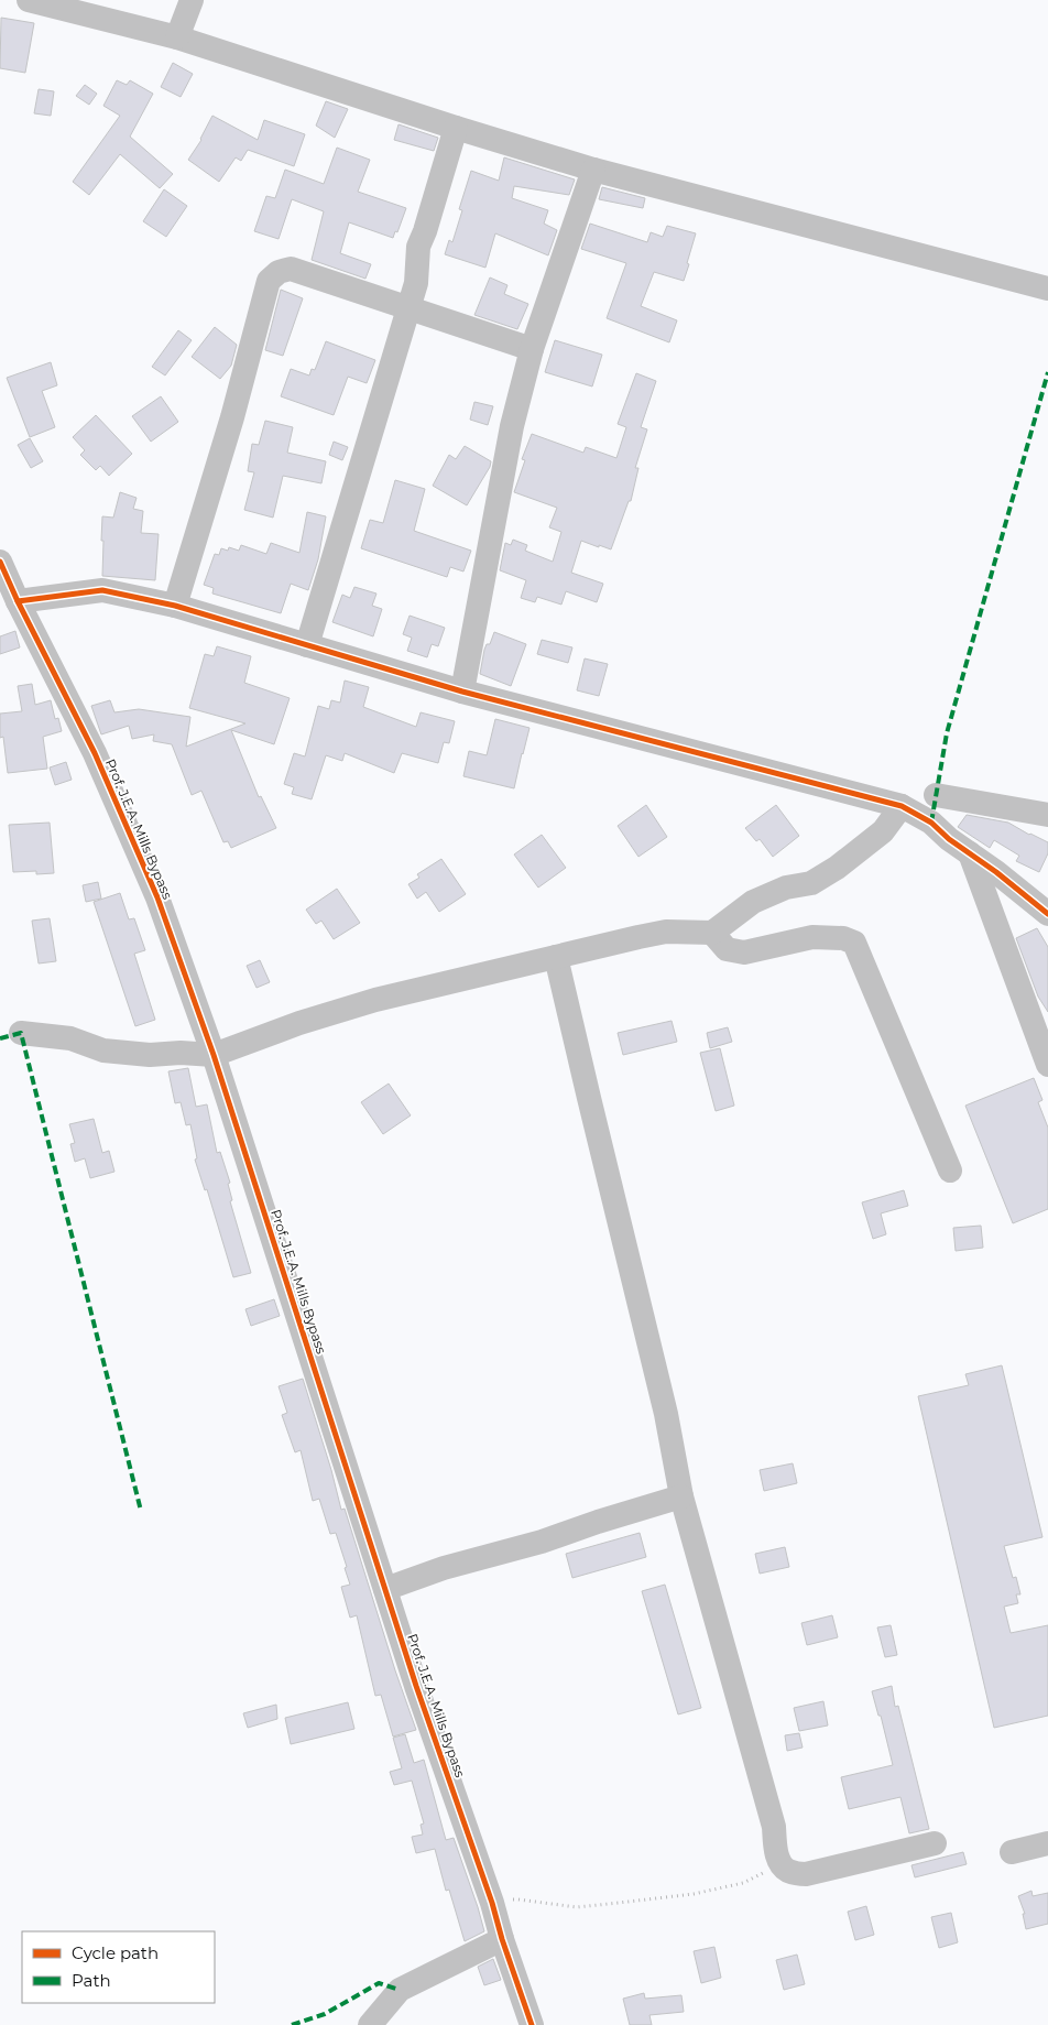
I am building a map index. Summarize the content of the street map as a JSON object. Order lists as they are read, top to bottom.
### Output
{
  "streets": {
    "street": ["Prof. J.E.A. Mills Bypass"]
  },
  "legend": ["Cycle path", "Path"]
}
